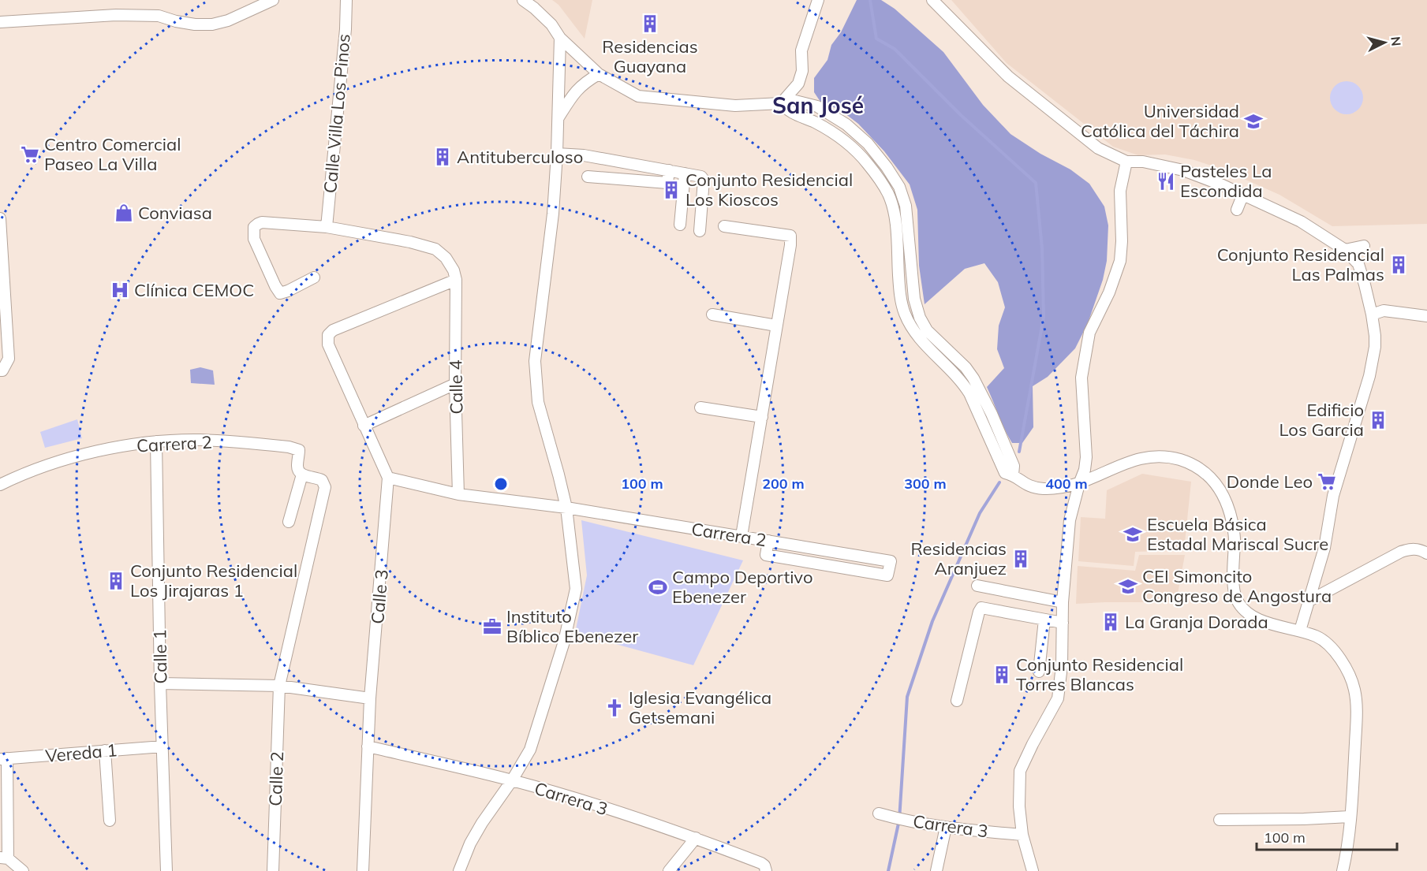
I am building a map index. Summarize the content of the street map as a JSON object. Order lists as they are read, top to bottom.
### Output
{
  "streets": {
    "street": [
      "Calle Villa Los Pinos",
      "Calle 4",
      "Carrera 2",
      "Calle 3",
      "Calle 1",
      "Vereda 1",
      "Calle 2",
      "Carrera 3"
    ]
  },
  "crossings": [
    ["Calle 4", "Carrera 2"],
    ["Carrera 2", "Calle 3"],
    ["Carrera 2", "Calle 1"],
    ["Carrera 2", "Calle 2"],
    ["Calle 3", "Carrera 3"],
    ["Calle 1", "Vereda 1"]
  ],
  "districts": ["San José"],
  "places": {
    "building": [
      "Residencias Guayana",
      "Antituberculoso",
      "Conjunto Residencial Los Kioscos",
      "Conjunto Residencial Las Palmas",
      "Edificio Los Garcia",
      "Residencias Aranjuez",
      "Conjunto Residencial Los Jirajaras 1",
      "La Granja Dorada",
      "Conjunto Residencial Torres Blancas"
    ],
    "school or university": ["Universidad Católica del Táchira", "Escuela Básica Estadal Mariscal Sucre", "CEI Simoncito Congreso de Angostura"],
    "supermarket": ["Centro Comercial Paseo La Villa", "Donde Leo"],
    "restaurant": ["Pasteles La Escondida"],
    "shop": ["Conviasa"],
    "hospital": ["Clínica CEMOC"],
    "sports": ["Campo Deportivo Ebenezer"],
    "office": ["Instituto Bíblico Ebenezer"],
    "church": ["Iglesia Evangélica Getsemani"]
  },
  "scale_bar": "100 m",
  "north": "right",
  "rings": [
    "100 m",
    "200 m",
    "300 m",
    "400 m"
  ]
}
